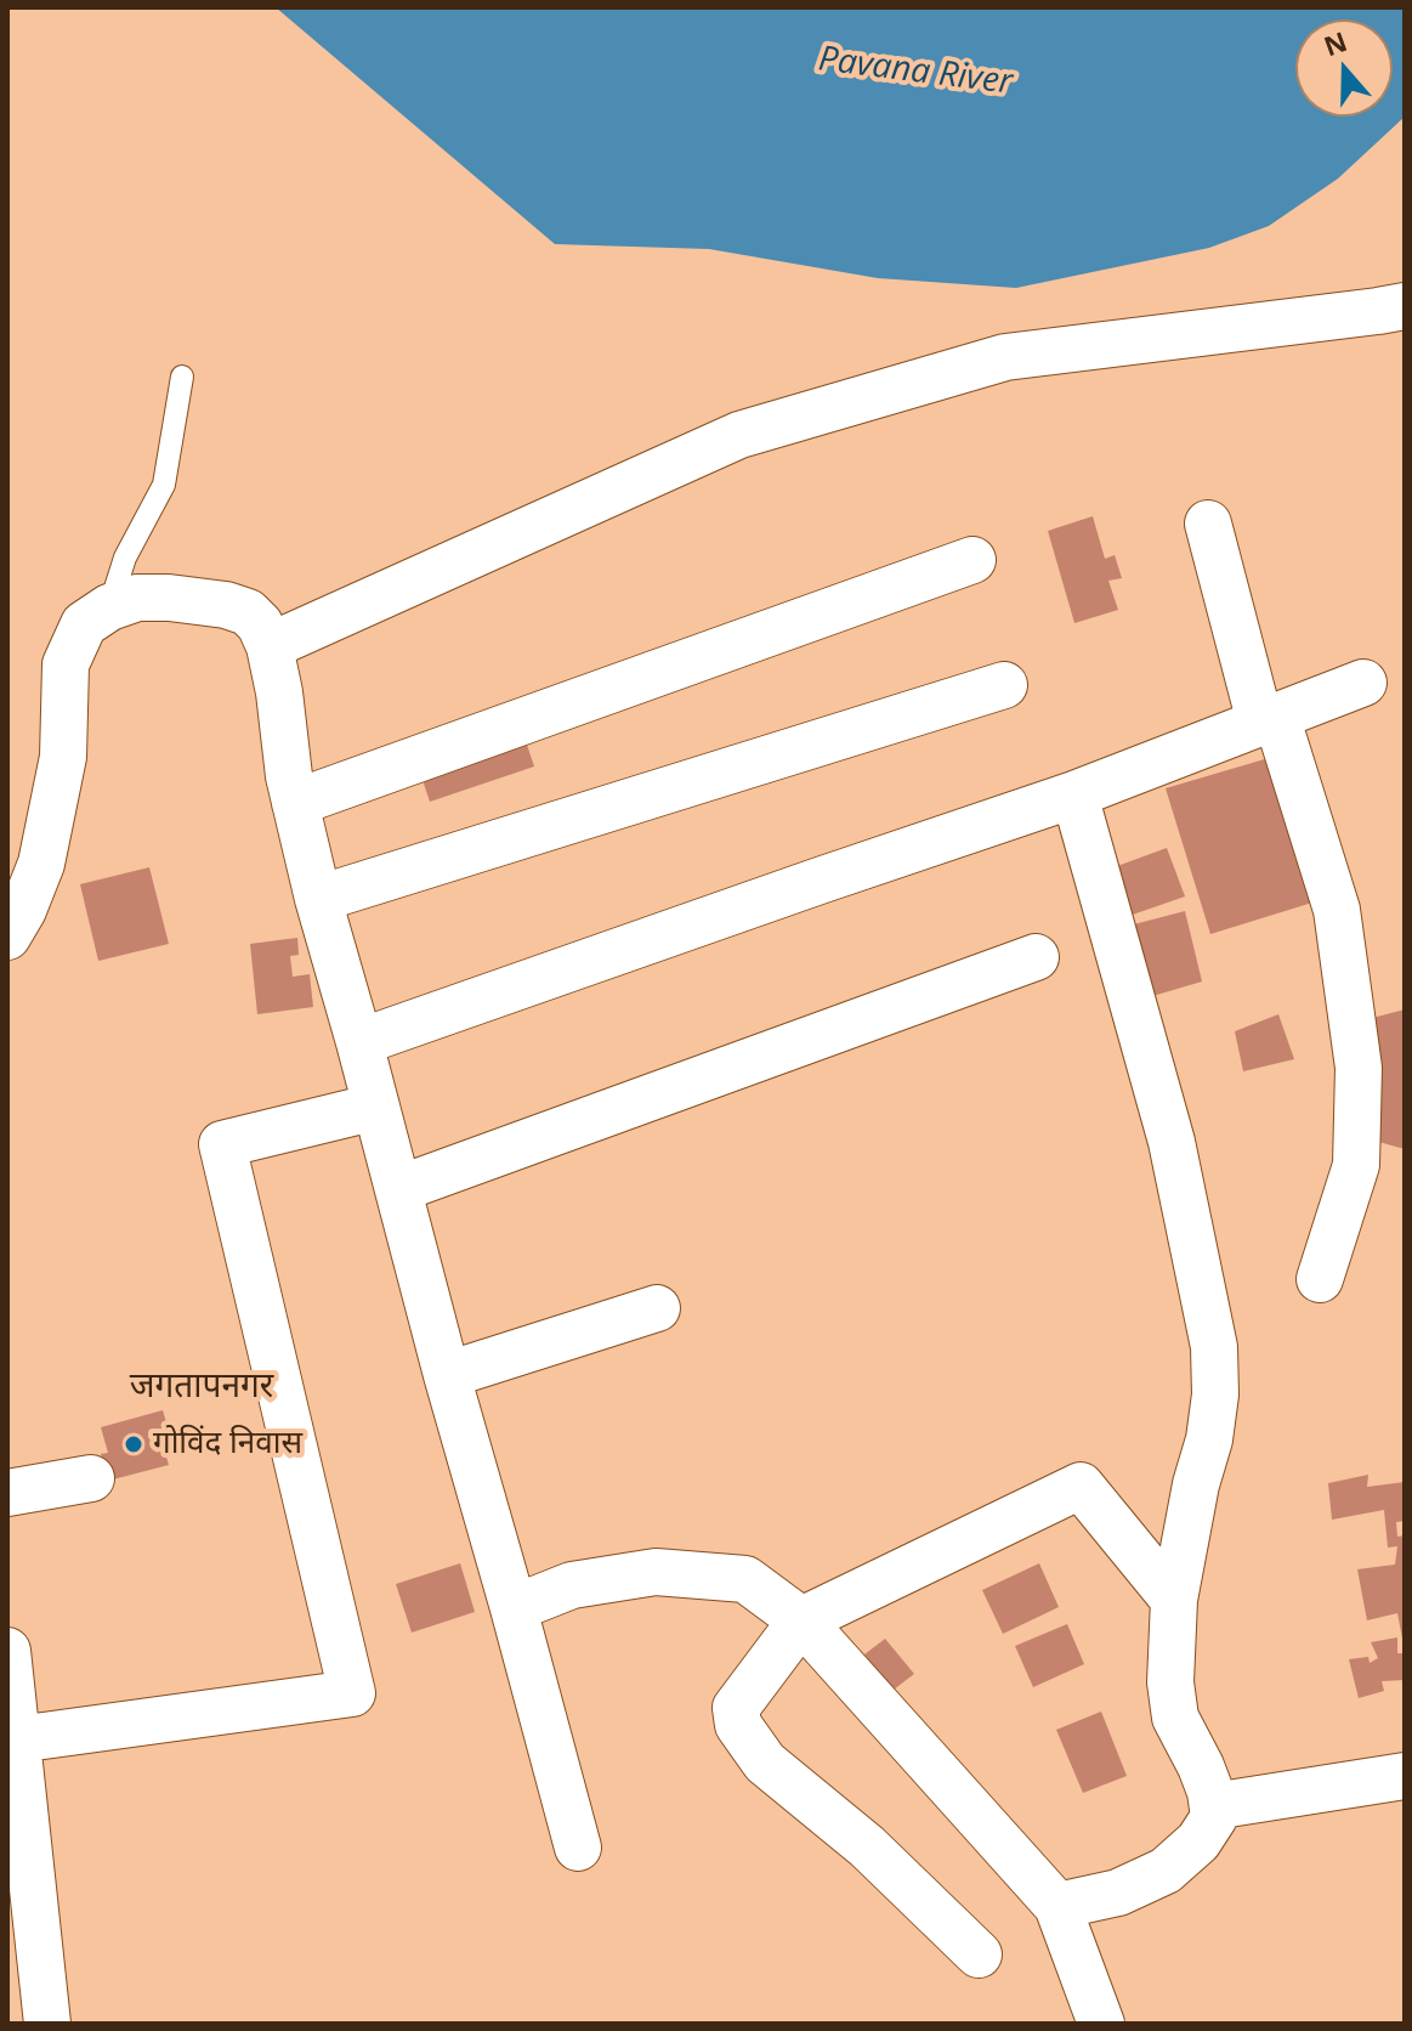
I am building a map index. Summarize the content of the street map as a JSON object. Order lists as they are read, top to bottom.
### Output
{
  "districts": ["जगतापनगर"],
  "water": ["Pavana River"],
  "places": ["गोविंद निवास"],
  "north": "top"
}
